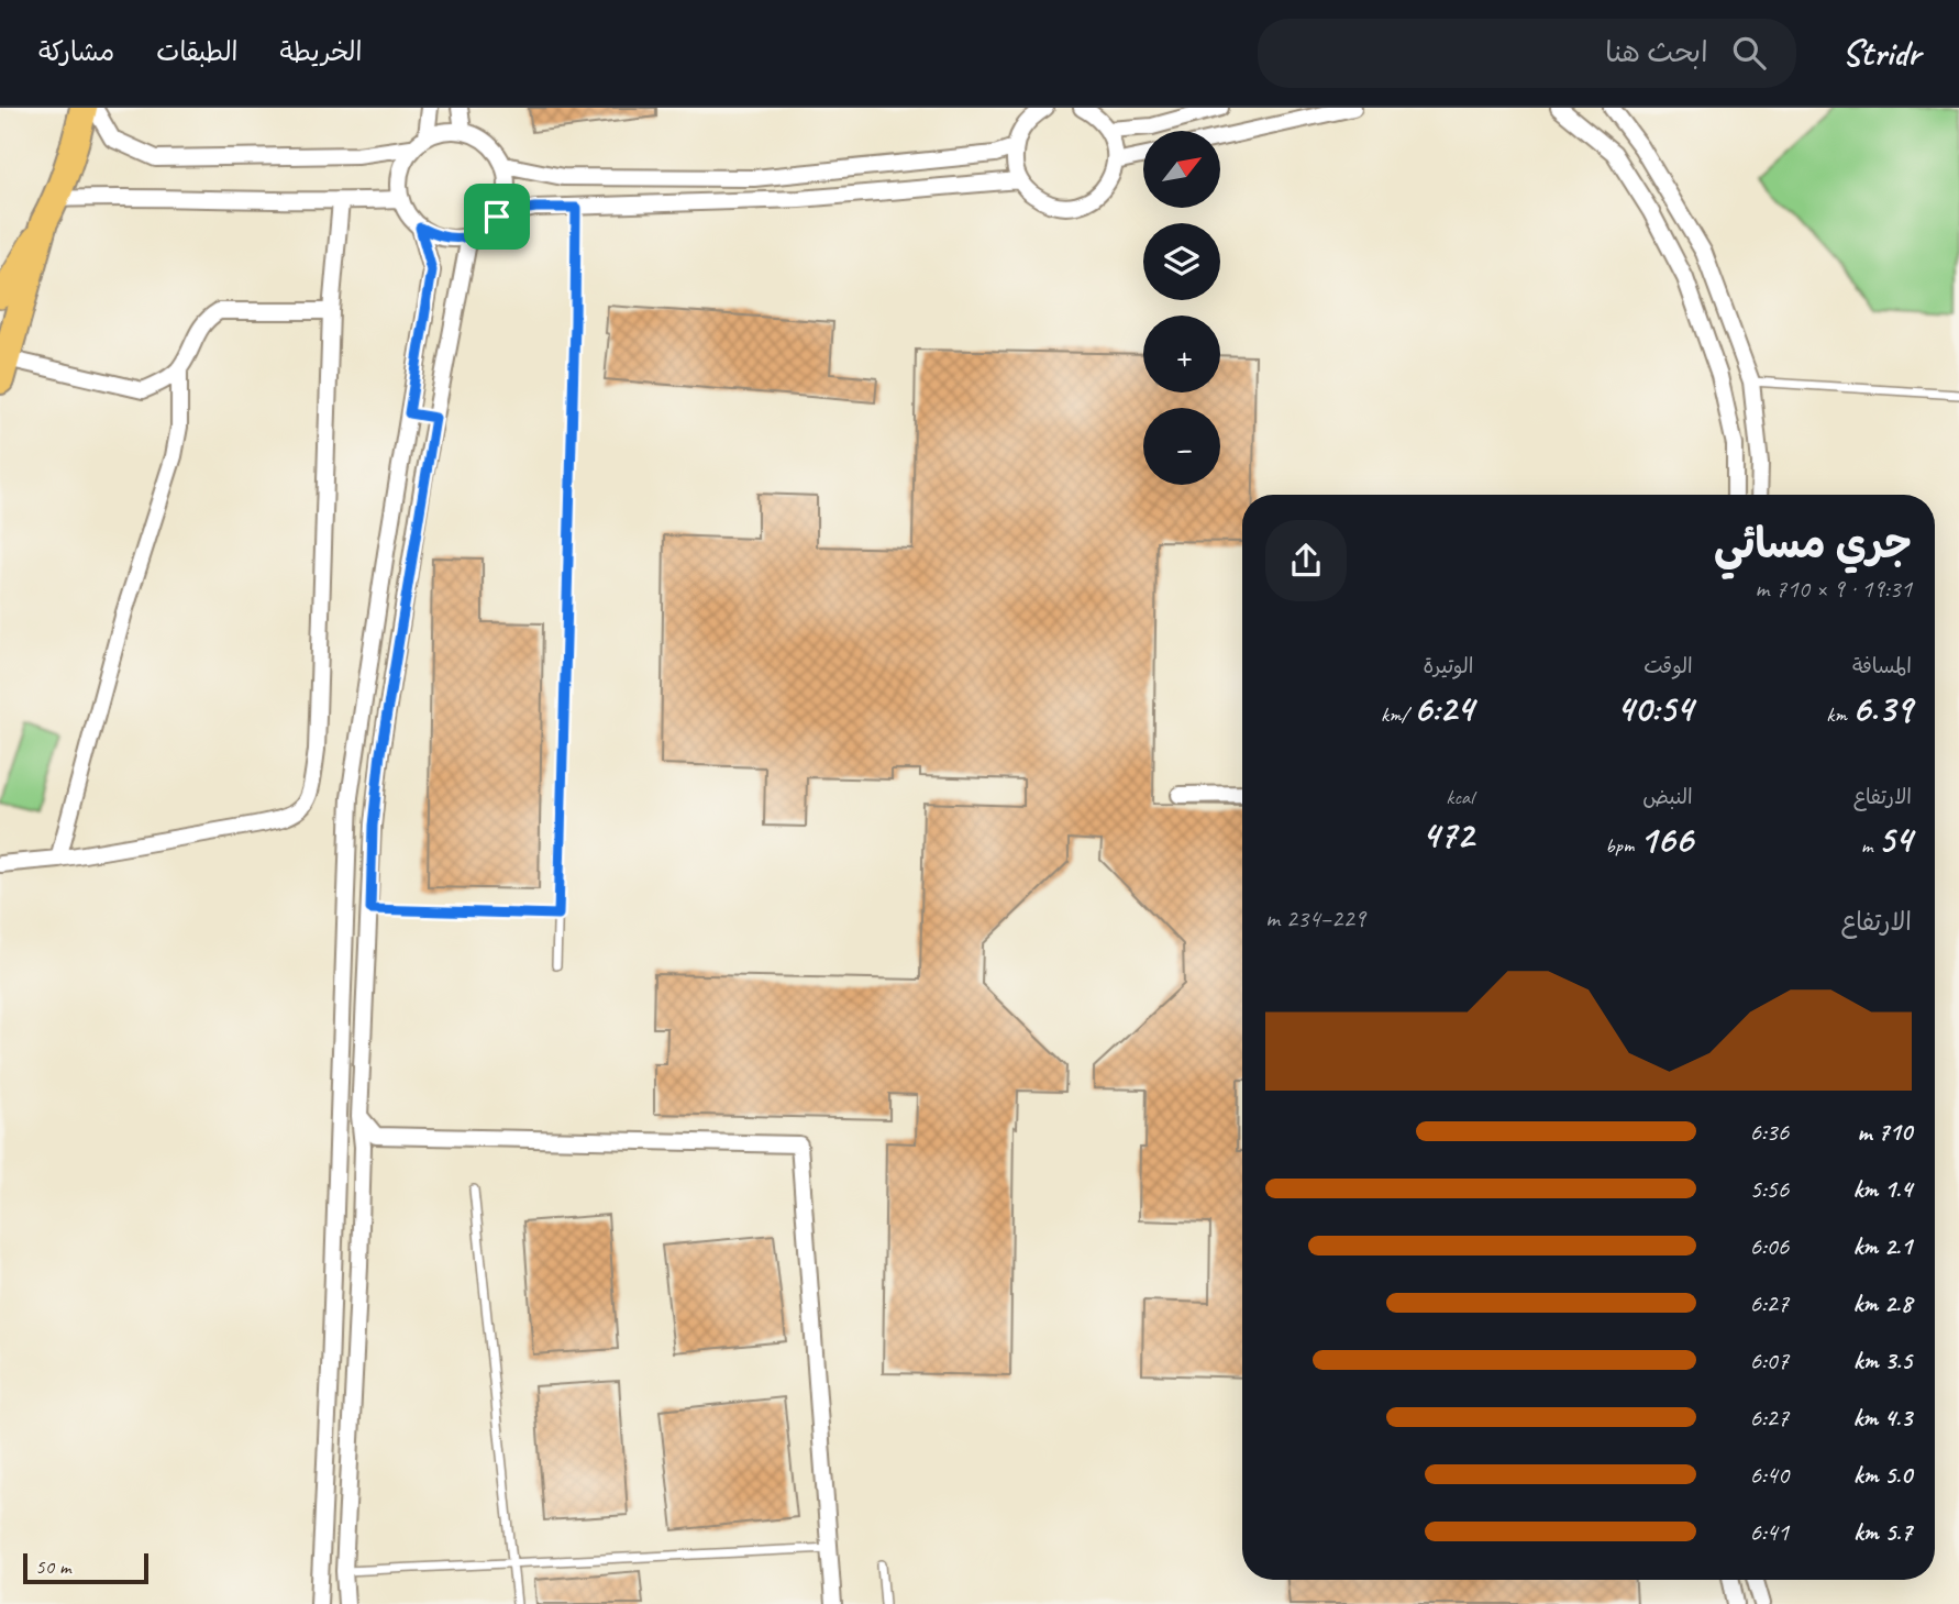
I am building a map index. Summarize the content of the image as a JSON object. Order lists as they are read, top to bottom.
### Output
{
  "scale_bar": "50 m",
  "north": "top right",
  "page": {
    "header": "Stridr",
    "search": "ابحث هنا",
    "nav": ["الخريطة", "الطبقات", "مشاركة"],
    "map_buttons": ["+", "−"],
    "heading": ["جري مسائي", "19:31 · 9 × 710 m"],
    "stats": [
      ["المسافة", "6.39 km"],
      ["الوقت", "40:54"],
      ["الوتيرة", "6:24 /km"],
      ["الارتفاع", "54 m"],
      ["النبض", "166 bpm"],
      ["kcal", "472"]
    ],
    "chart": ["الارتفاع", "229–234 m"],
    "list": [
      {
        "name": "710 m",
        "note": "6:36"
      },
      {
        "name": "1.4 km",
        "note": "5:56"
      },
      {
        "name": "2.1 km",
        "note": "6:06"
      },
      {
        "name": "2.8 km",
        "note": "6:27"
      },
      {
        "name": "3.5 km",
        "note": "6:07"
      },
      {
        "name": "4.3 km",
        "note": "6:27"
      },
      {
        "name": "5.0 km",
        "note": "6:40"
      },
      {
        "name": "5.7 km",
        "note": "6:41"
      }
    ],
    "scale": "50 m"
  }
}
